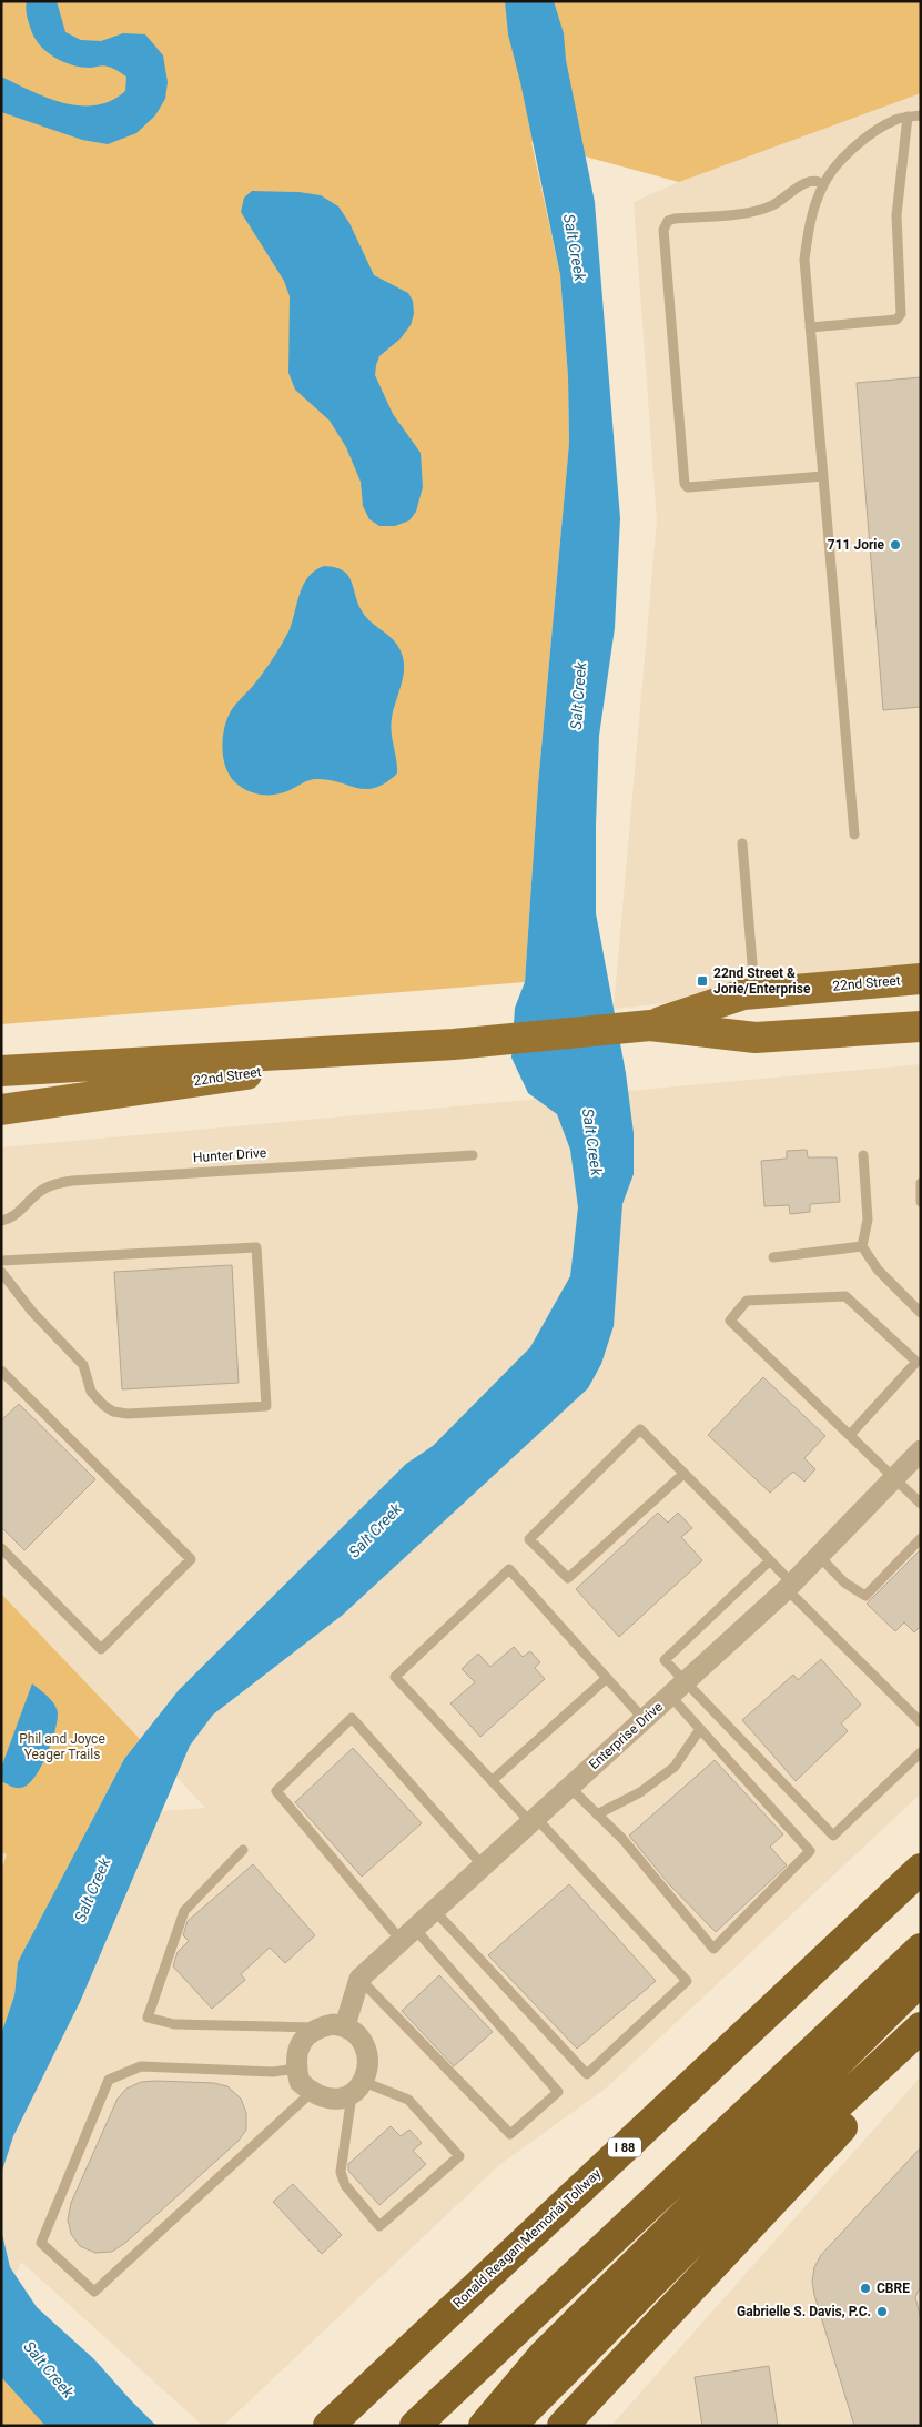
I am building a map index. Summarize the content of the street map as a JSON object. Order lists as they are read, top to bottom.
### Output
{
  "streets": {
    "highway": ["I 88", "Ronald Reagan Memorial Tollway"],
    "main road": ["22nd Street"],
    "street": ["Enterprise Drive"],
    "lane": ["Hunter Drive"]
  },
  "water": ["Salt Creek"],
  "parks": ["Phil and Joyce Yeager Trails"],
  "places": {
    "other": ["711 Jorie", "CBRE", "Gabrielle S. Davis, P.C."],
    "transit": ["22nd Street & Jorie/Enterprise"]
  }
}
